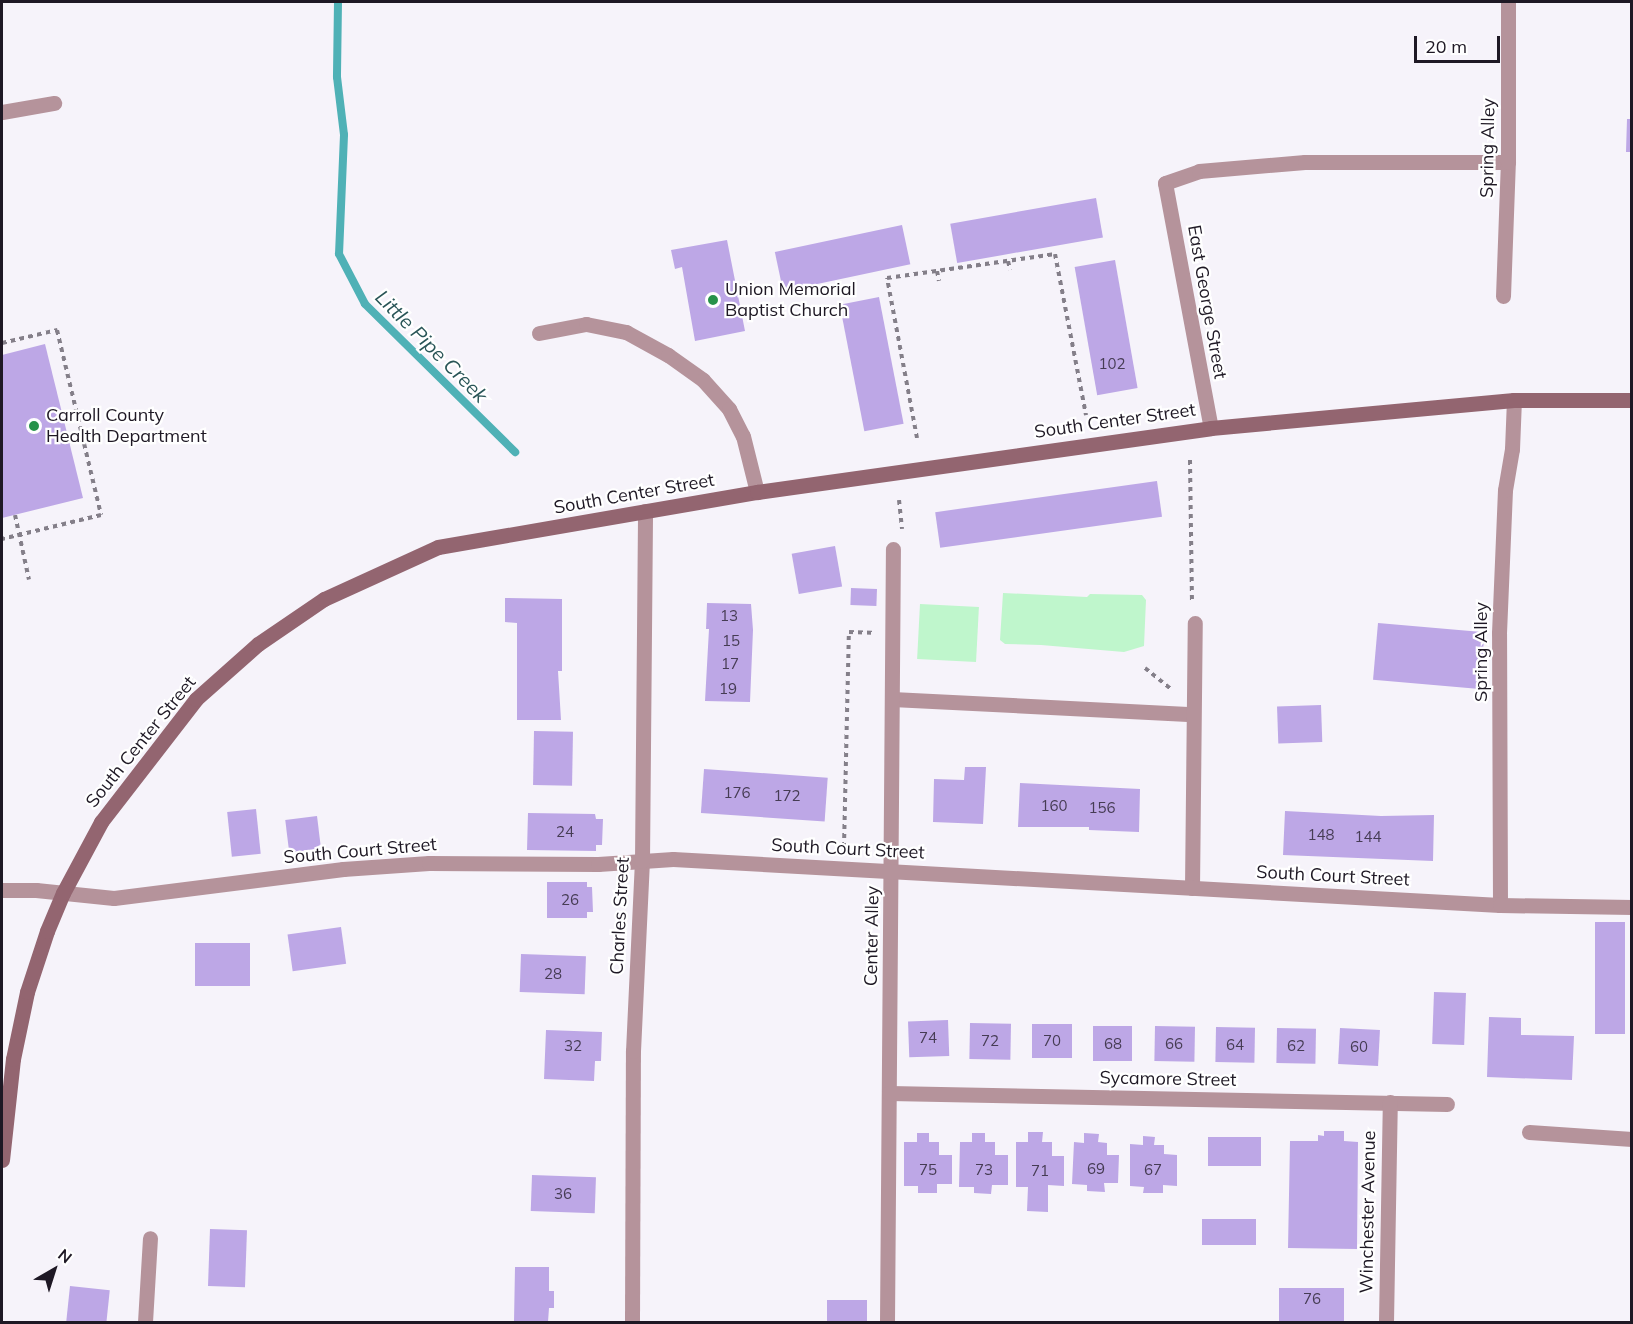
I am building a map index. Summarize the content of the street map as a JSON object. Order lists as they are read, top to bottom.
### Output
{
  "streets": {
    "street": [
      "Spring Alley",
      "East George Street",
      "South Center Street",
      "South Court Street",
      "Charles Street",
      "Center Alley",
      "Sycamore Street",
      "Winchester Avenue"
    ]
  },
  "crossings": [
    ["Spring Alley", "East George Street"],
    ["Spring Alley", "South Center Street"],
    ["Spring Alley", "South Court Street"],
    ["East George Street", "South Center Street"],
    ["South Center Street", "South Court Street"],
    ["South Center Street", "Charles Street"],
    ["South Court Street", "Charles Street"],
    ["South Court Street", "Center Alley"],
    ["Center Alley", "Sycamore Street"],
    ["Sycamore Street", "Winchester Avenue"]
  ],
  "water": ["Little Pipe Creek"],
  "places": ["Union Memorial Baptist Church", "Carroll County Health Department"],
  "house_numbers": [
    "102",
    "13",
    "15",
    "17",
    "19",
    "176",
    "172",
    "160",
    "156",
    "24",
    "148",
    "144",
    "26",
    "28",
    "74",
    "72",
    "70",
    "68",
    "66",
    "64",
    "32",
    "62",
    "60",
    "69",
    "75",
    "73",
    "67",
    "71",
    "36",
    "76"
  ],
  "scale_bar": "20 m",
  "north": "top right"
}
